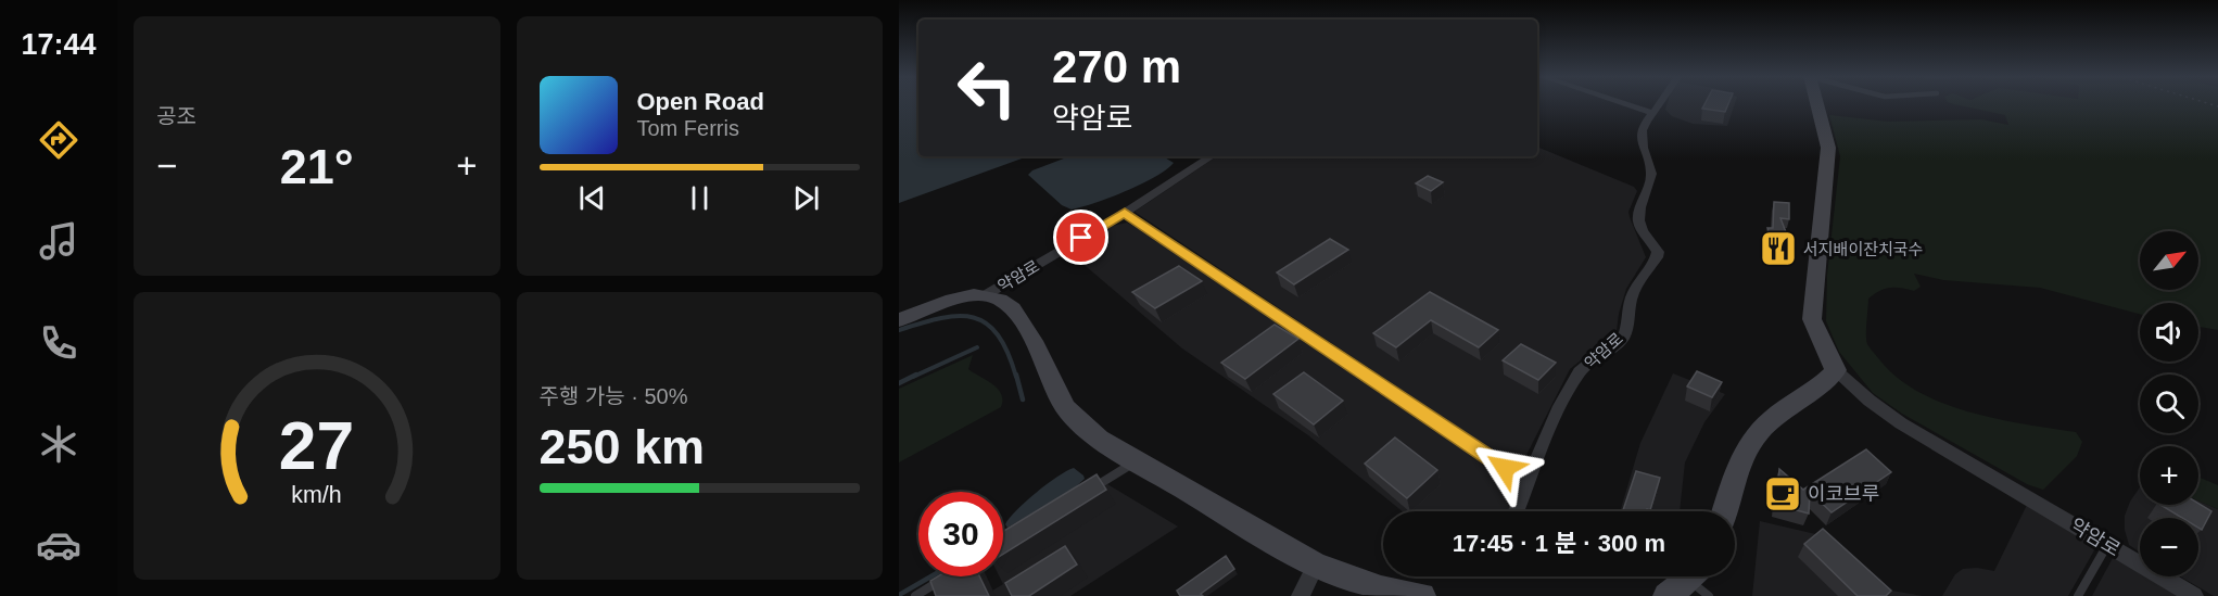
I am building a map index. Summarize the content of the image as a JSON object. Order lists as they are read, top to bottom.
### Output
{
  "streets": {
    "street": ["약암로"]
  },
  "places": {
    "restaurant": ["서지배이잔치국수"],
    "cafe": ["이코브루"]
  },
  "north": "top right",
  "page": {
    "tabs": "17:44",
    "tile": [
      "공조",
      ["주행 가능 · 50%", "250 km"]
    ],
    "turn": ["270 m", "약암로"],
    "song": ["Open Road", "Tom Ferris"],
    "heat": ["−", "21°", "+"],
    "map_buttons": ["+", "−"],
    "limit": "30",
    "trip": "17:45 · 1 분 · 300 m",
    "gauge": ["27", "km/h"]
  }
}
